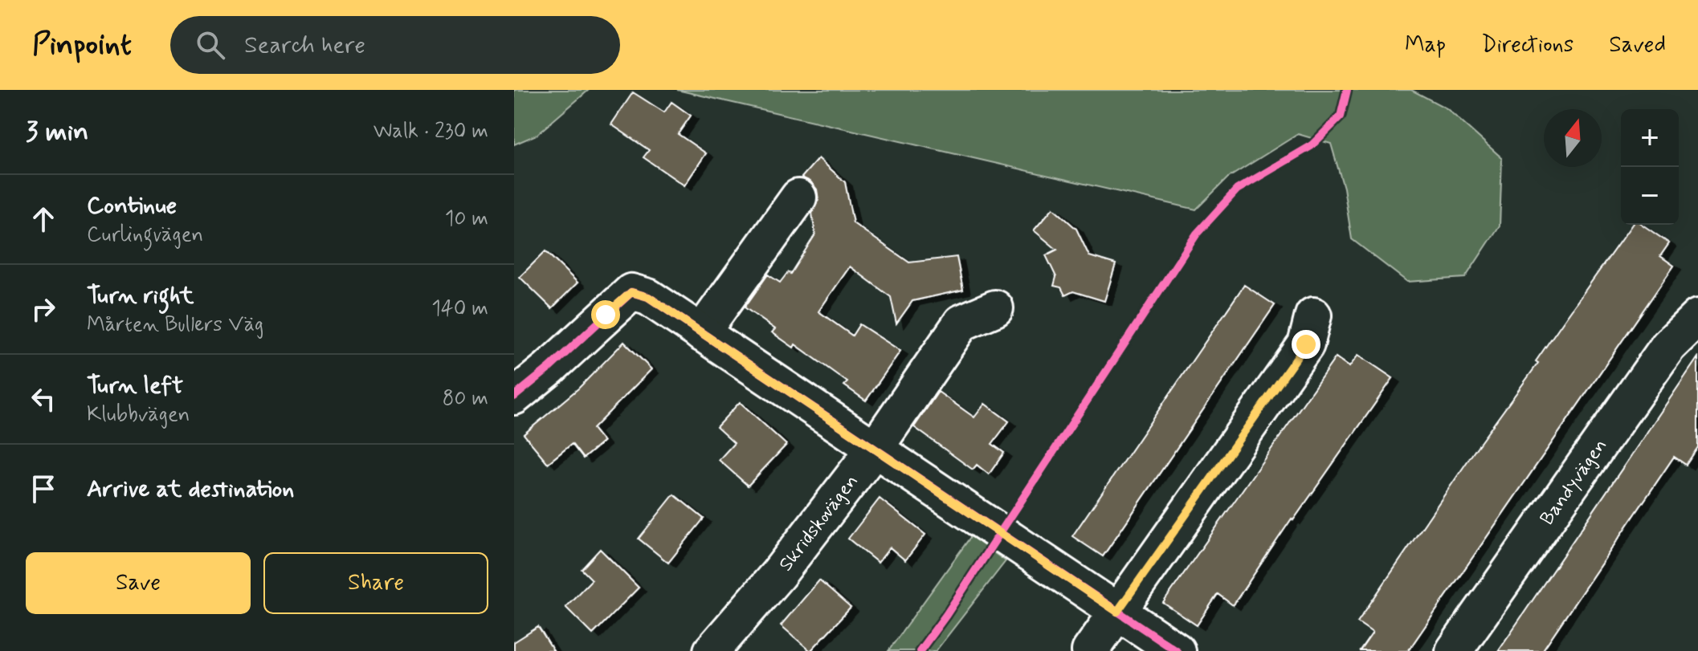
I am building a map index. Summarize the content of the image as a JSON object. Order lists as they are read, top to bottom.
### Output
{
  "streets": {
    "street": ["Bandyvägen", "Skridskovägen"]
  },
  "north": "top",
  "page": {
    "header": "Pinpoint",
    "search": "Search here",
    "nav": ["Map", "Directions", "Saved"],
    "heading": ["3 min", "Walk · 230 m"],
    "map_buttons": ["+", "−"],
    "list": [
      ["Continue", "Curlingvägen", "10 m"],
      ["Turn right", "Mårten Bullers Väg", "140 m"],
      ["Turn left", "Klubbvägen", "80 m"],
      "Arrive at destination"
    ],
    "buttons": ["Save", "Share"]
  }
}
